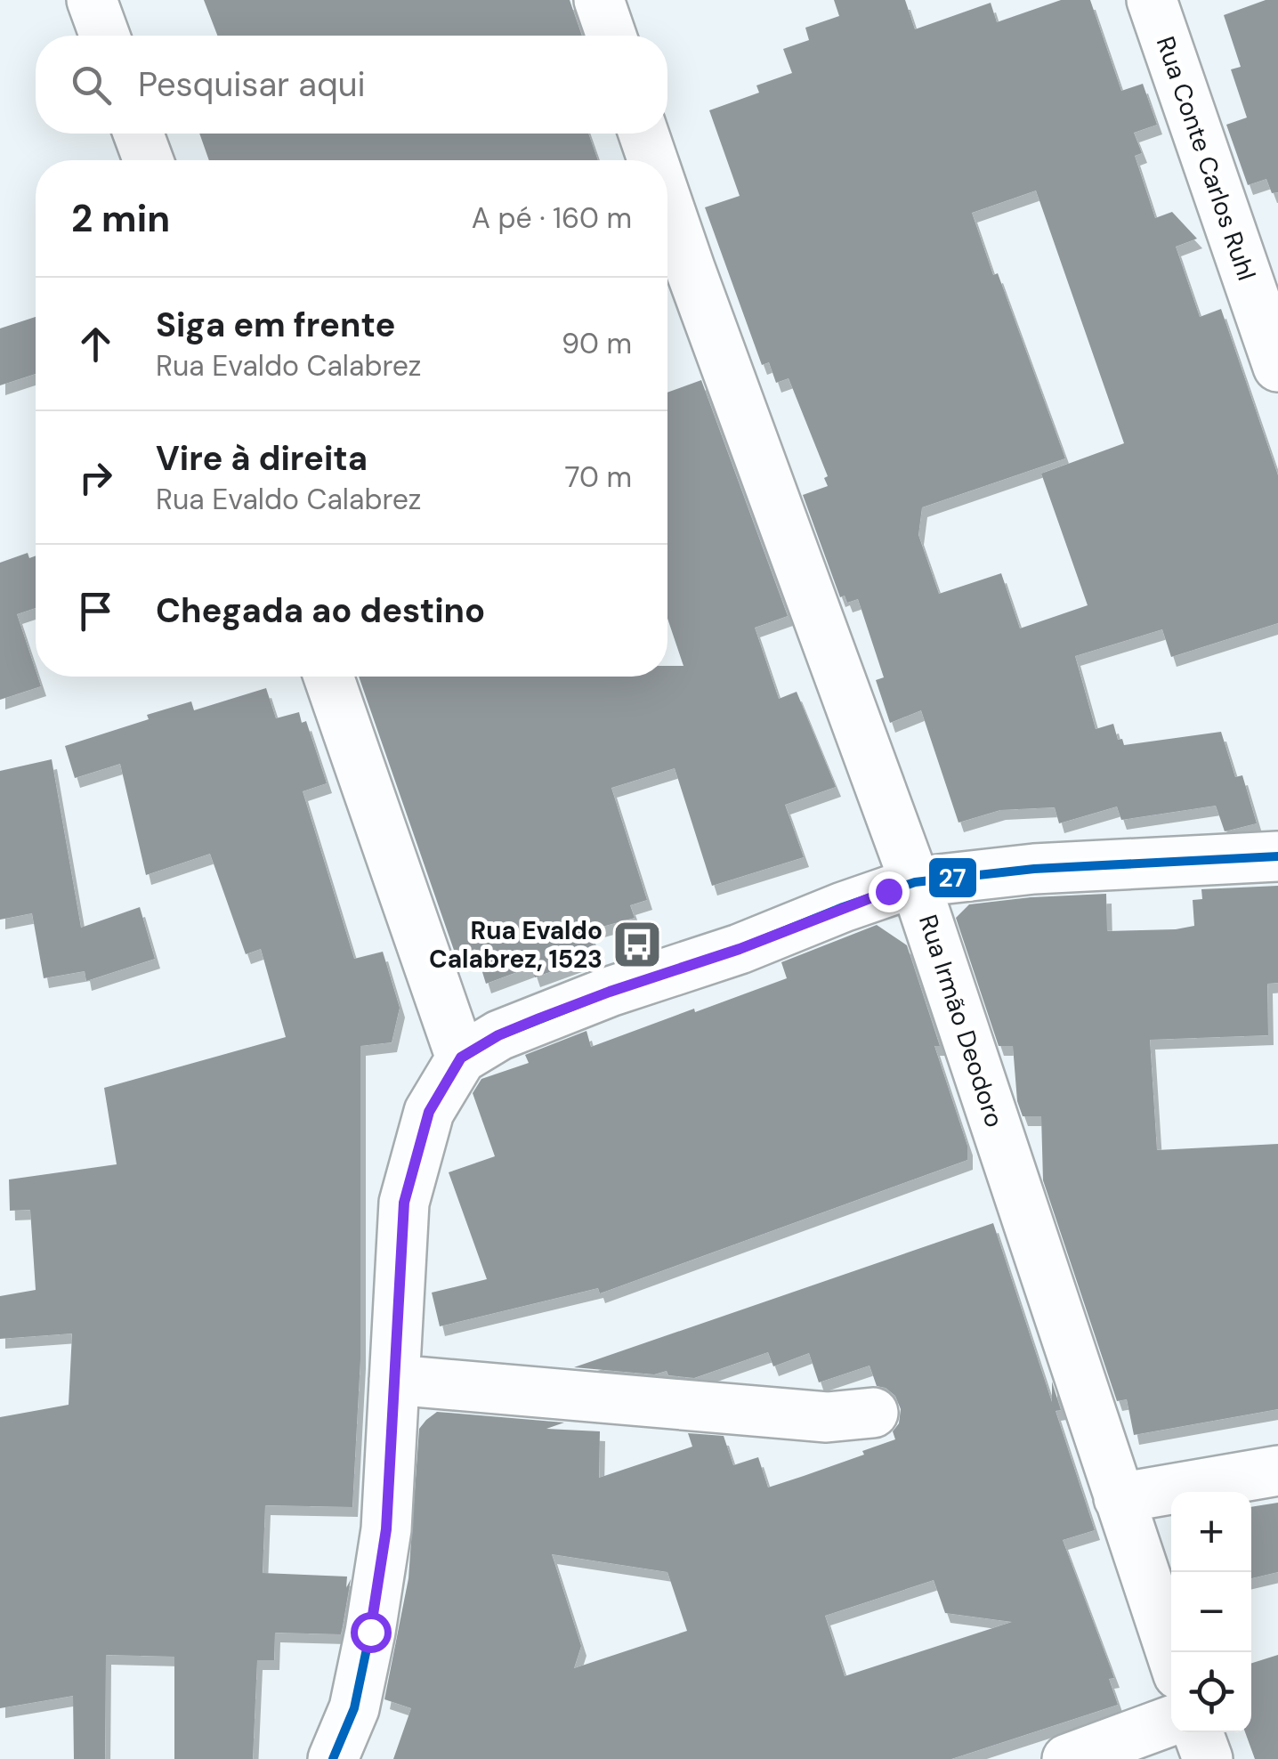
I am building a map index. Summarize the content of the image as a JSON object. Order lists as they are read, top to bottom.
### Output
{
  "streets": {
    "street": ["Rua Conte Carlos Ruhl", "Rua Irmão Deodoro"]
  },
  "places": {
    "bus stop": ["Rua Evaldo Calabrez, 1523"]
  },
  "lines": ["transit line 27"],
  "page": {
    "search": "Pesquisar aqui",
    "heading": ["2 min", "A pé · 160 m"],
    "list": [
      ["Siga em frente", "Rua Evaldo Calabrez", "90 m"],
      ["Vire à direita", "Rua Evaldo Calabrez", "70 m"],
      "Chegada ao destino"
    ],
    "map_buttons": ["+", "−"]
  }
}
